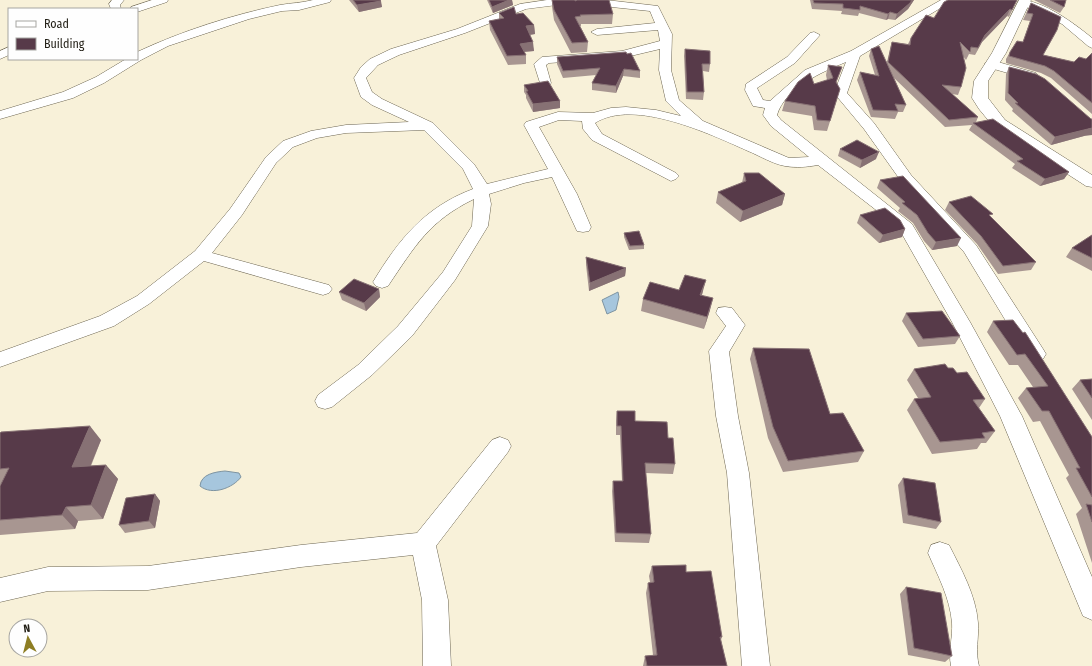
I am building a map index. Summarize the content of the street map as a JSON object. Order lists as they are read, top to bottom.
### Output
{
  "legend": ["Road", "Building"],
  "north": "top"
}
